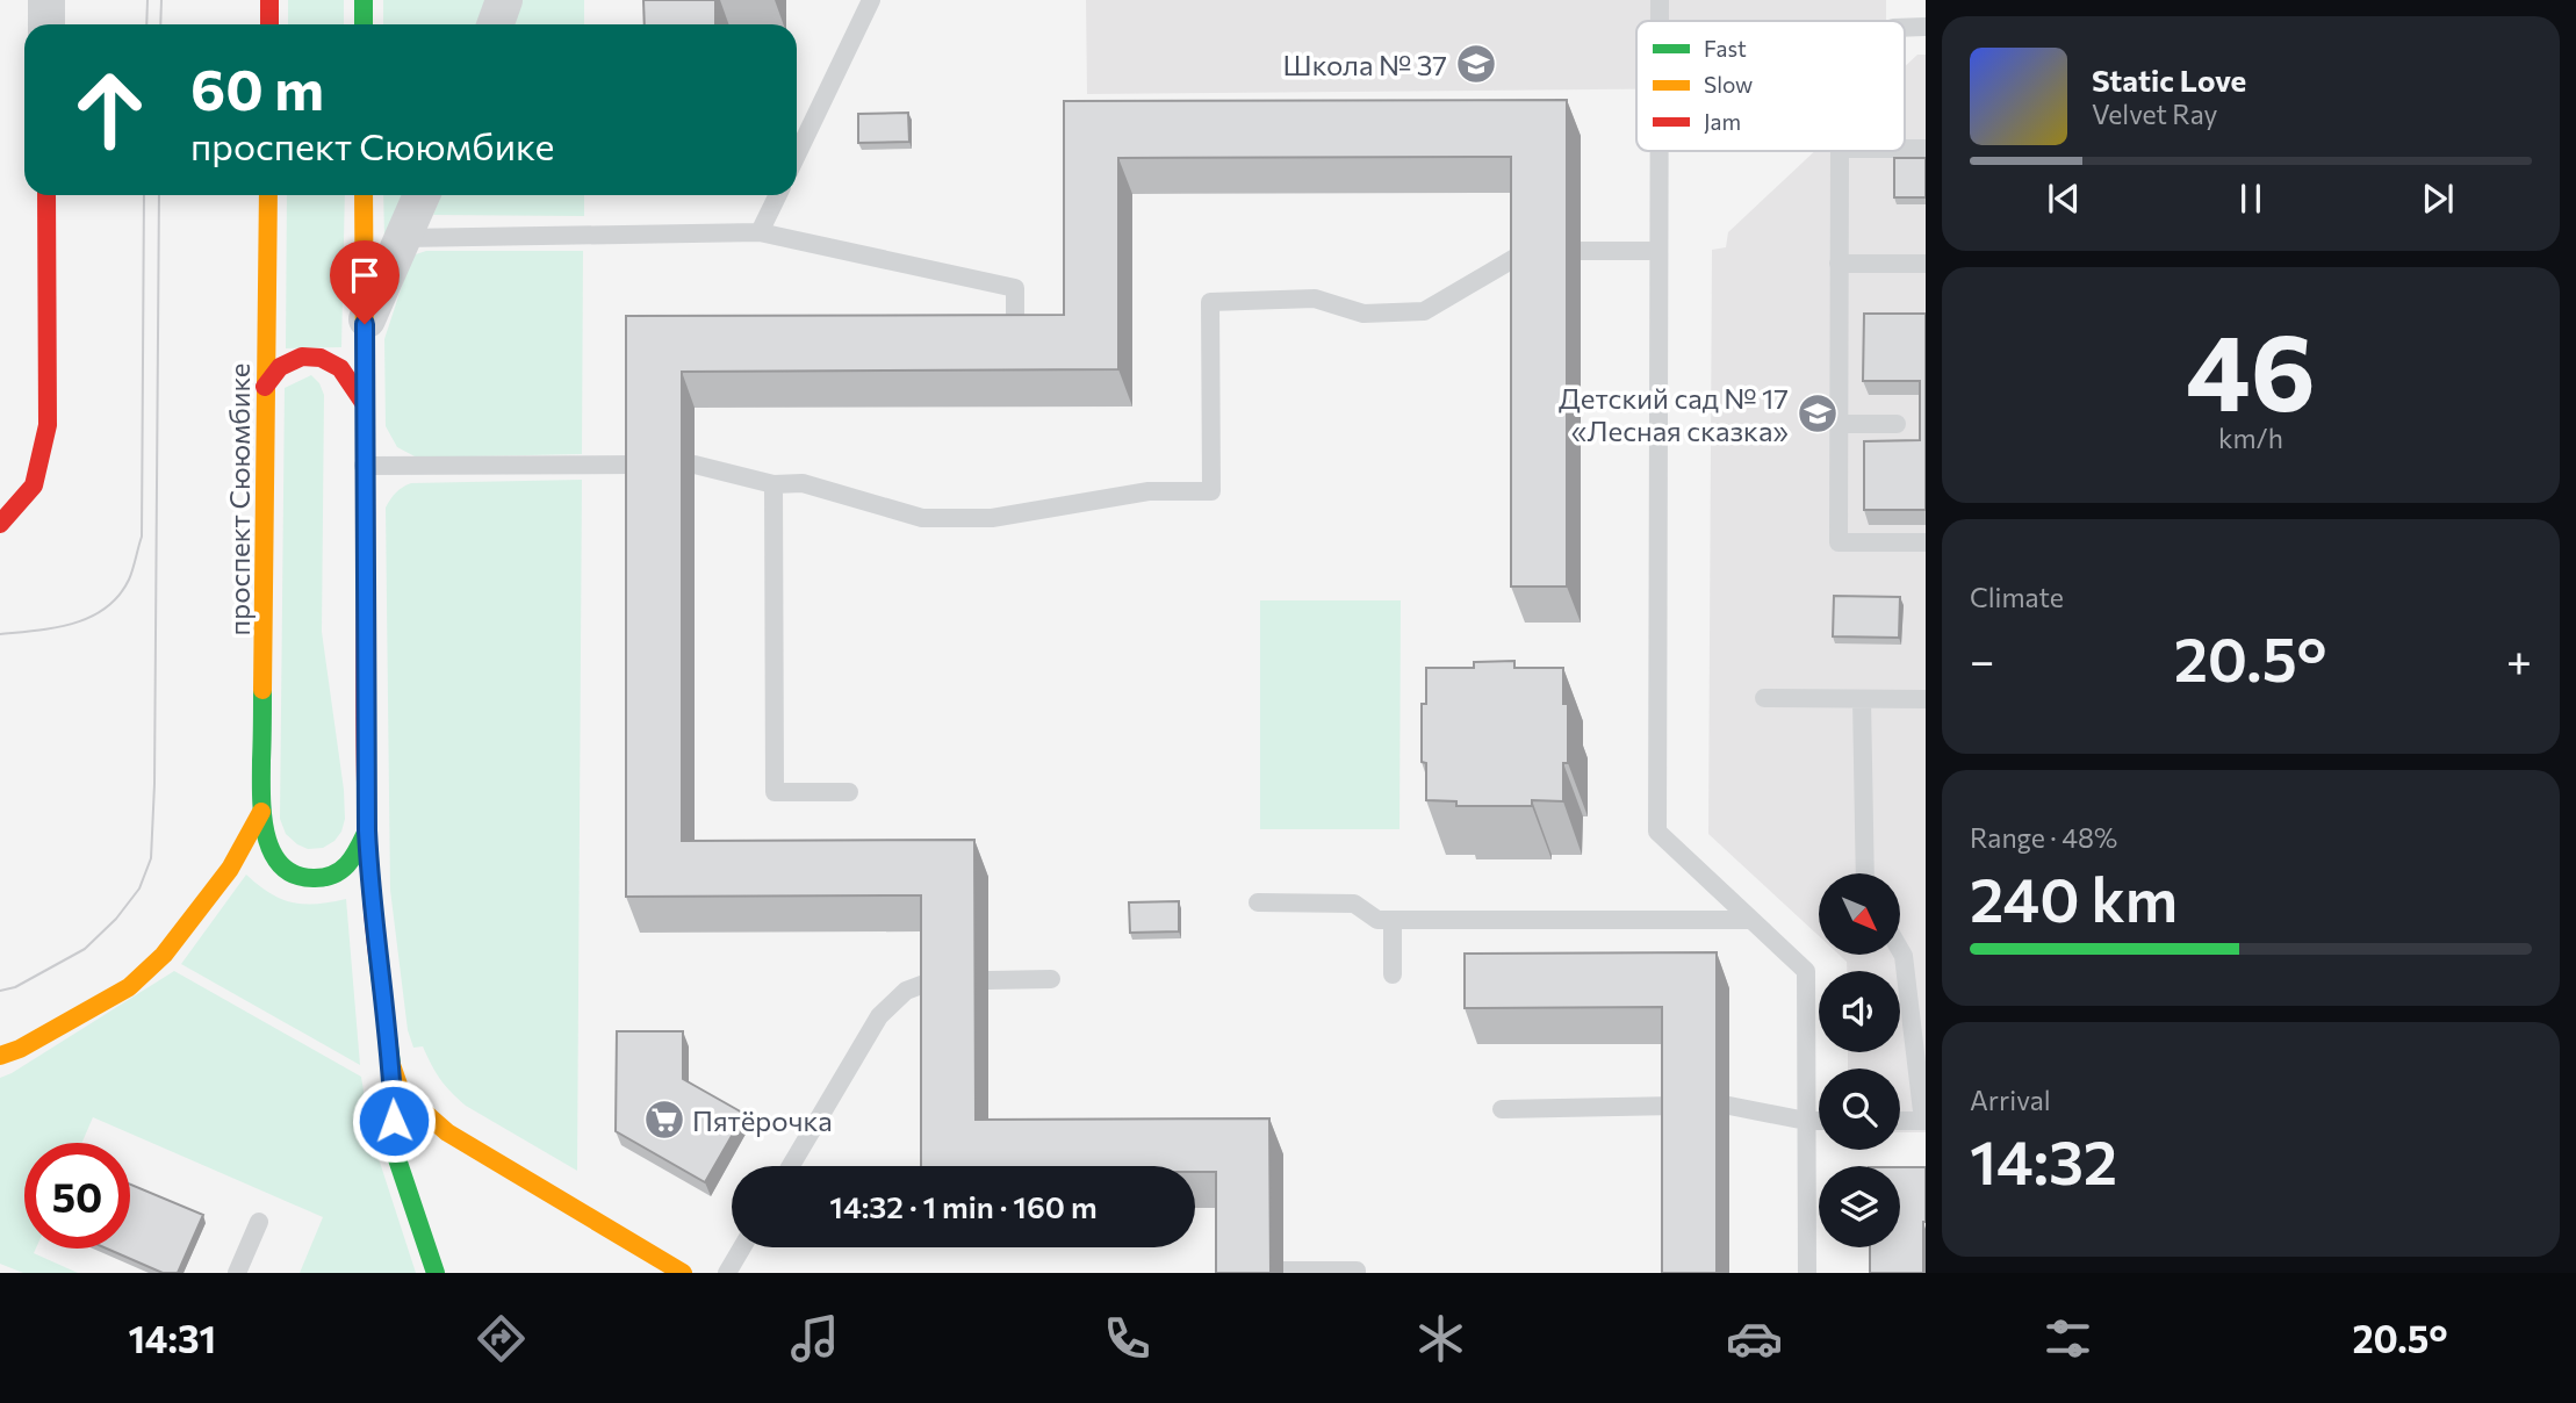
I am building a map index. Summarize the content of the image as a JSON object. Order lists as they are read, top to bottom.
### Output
{
  "streets": {
    "main road": ["проспект Сююмбике"]
  },
  "places": {
    "school or university": ["Школа № 37", "Детский сад № 17 «Лесная сказка»"],
    "supermarket": ["Пятёрочка"]
  },
  "legend": ["Fast", "Slow", "Jam"],
  "north": "bottom right",
  "page": {
    "turn": ["60 m", "проспект Сююмбике"],
    "song": ["Static Love", "Velvet Ray"],
    "tile": [
      ["46", "km/h"],
      "Climate",
      ["Range · 48%", "240 km"],
      ["Arrival", "14:32"]
    ],
    "heat": ["−", "20.5°", "+"],
    "limit": "50",
    "trip": "14:32 · 1 min · 160 m",
    "tabs": ["14:31", "20.5°"]
  }
}
